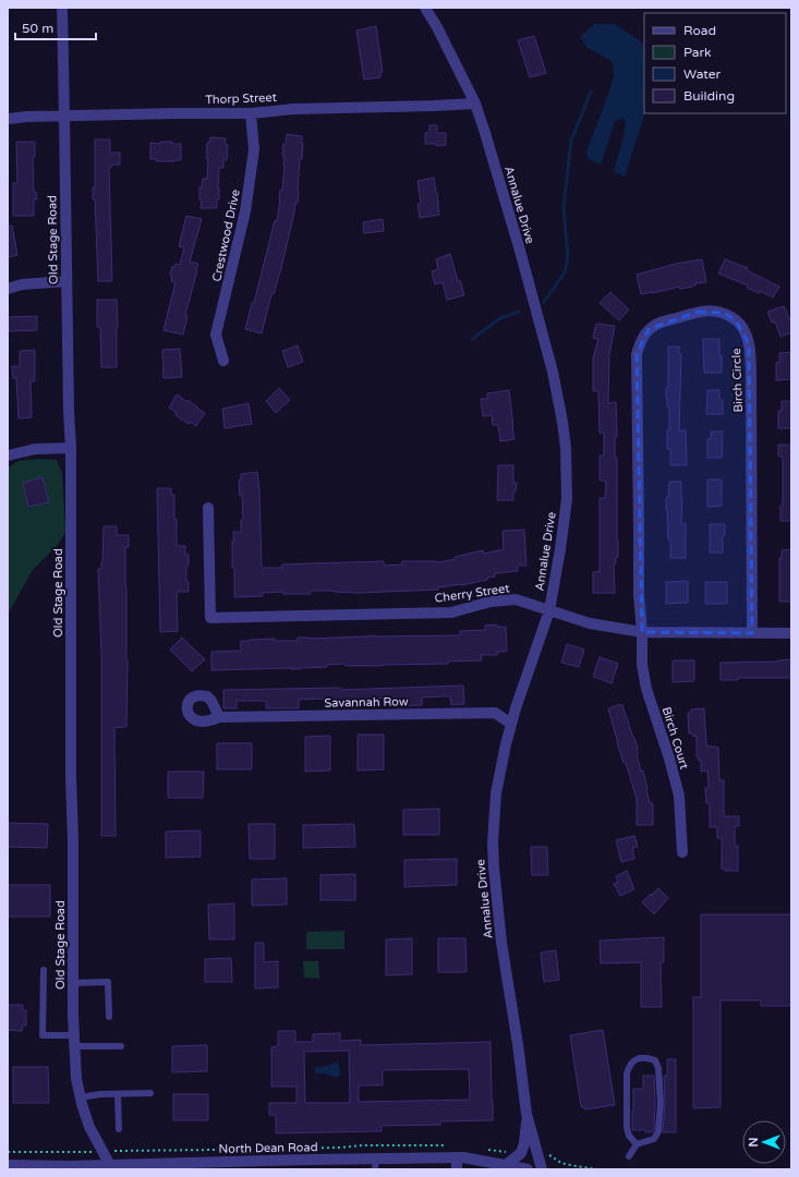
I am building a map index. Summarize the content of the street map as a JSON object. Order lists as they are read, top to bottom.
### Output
{
  "streets": {
    "street": [
      "Thorp Street",
      "Annalue Drive",
      "Crestwood Drive",
      "Old Stage Road",
      "Birch Circle",
      "Cherry Street",
      "Savannah Row",
      "Birch Court",
      "North Dean Road"
    ]
  },
  "crossings": [
    ["Thorp Street", "Annalue Drive"],
    ["Thorp Street", "Crestwood Drive"],
    ["Thorp Street", "Old Stage Road"],
    ["Annalue Drive", "Cherry Street"],
    ["Annalue Drive", "Savannah Row"],
    ["Old Stage Road", "North Dean Road"],
    ["Birch Circle", "Cherry Street"],
    ["Birch Circle", "Birch Court"],
    ["Cherry Street", "Birch Court"]
  ],
  "legend": [
    "Road",
    "Park",
    "Water",
    "Building"
  ],
  "scale_bar": "50 m",
  "north": "left"
}
